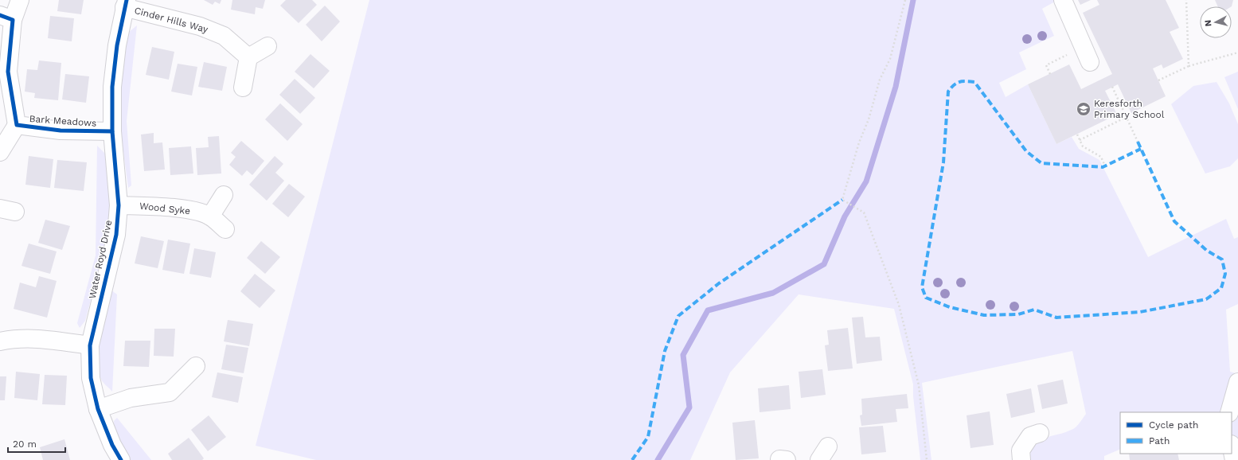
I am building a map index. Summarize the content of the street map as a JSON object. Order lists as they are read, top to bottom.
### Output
{
  "streets": {
    "street": [
      "Cinder Hills Way",
      "Bark Meadows",
      "Wood Syke",
      "Water Royd Drive"
    ]
  },
  "crossings": [
    ["Cinder Hills Way", "Water Royd Drive"],
    ["Bark Meadows", "Water Royd Drive"],
    ["Wood Syke", "Water Royd Drive"]
  ],
  "places": {
    "school or university": ["Keresforth Primary School"]
  },
  "legend": ["Cycle path", "Path"],
  "scale_bar": "20 m",
  "north": "left"
}
